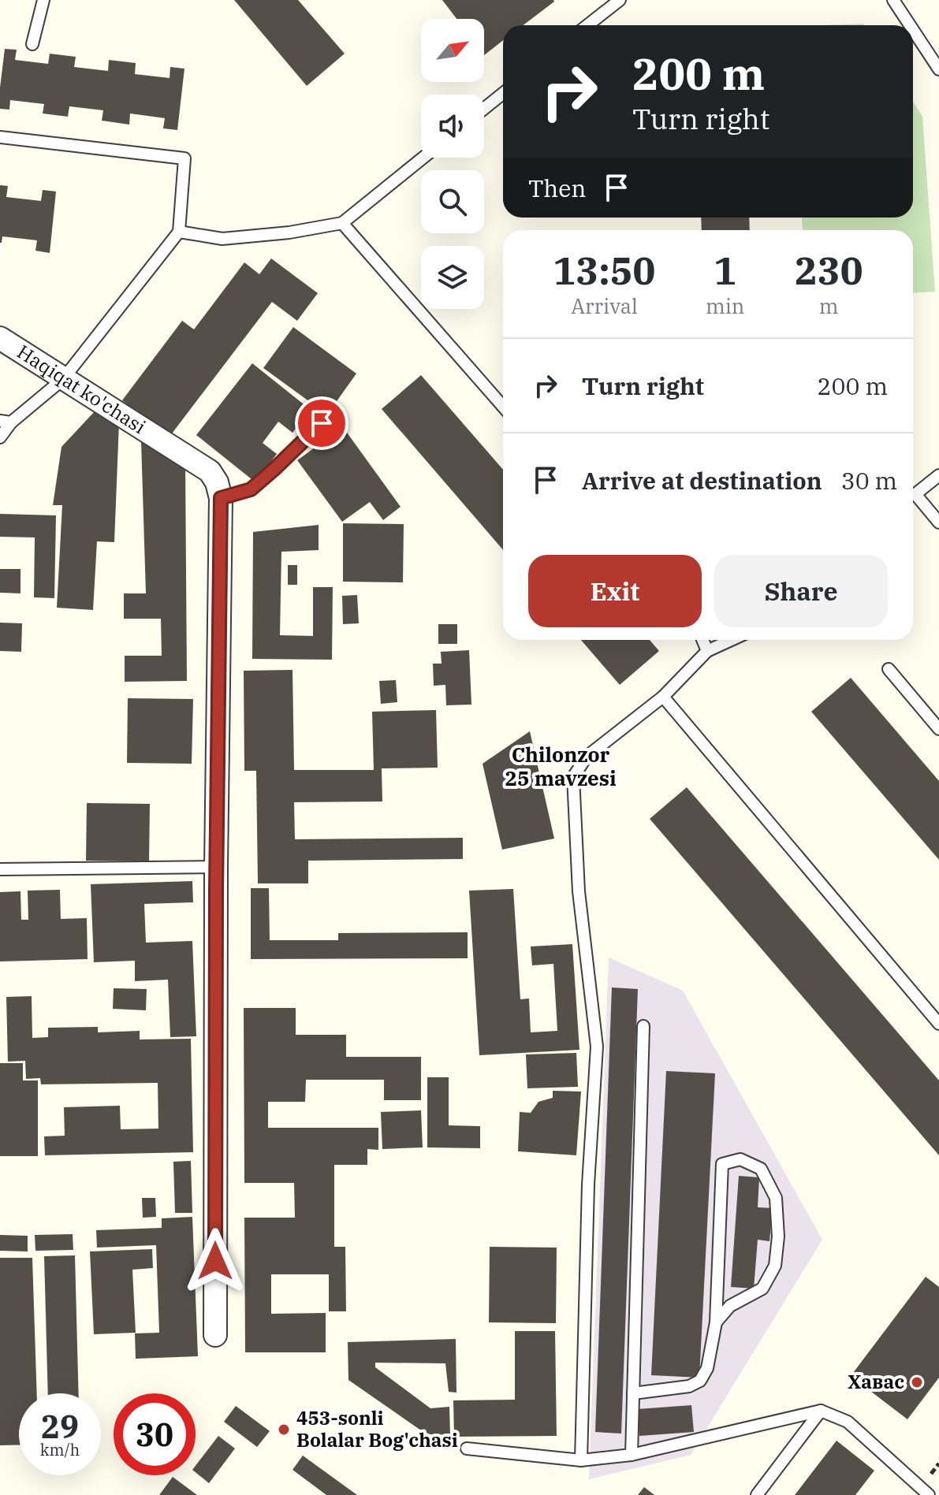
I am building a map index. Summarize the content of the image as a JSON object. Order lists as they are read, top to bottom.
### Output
{
  "streets": {
    "street": ["Haqiqat ko'chasi"]
  },
  "districts": ["Chilonzor 25 mavzesi"],
  "places": ["Хавас", "453-sonli Bolalar Bog'chasi"],
  "north": "top right",
  "page": {
    "turn": ["200 m", "Turn right"],
    "then": "Then",
    "eta": [
      "13:50",
      "Arrival",
      "1",
      "min",
      "230",
      "m"
    ],
    "list": [
      {
        "name": "Turn right",
        "value": "200 m"
      },
      {
        "name": "Arrive at destination",
        "value": "30 m"
      }
    ],
    "buttons": ["Exit", "Share"],
    "speed": "29 km/h",
    "limit": "30"
  }
}
